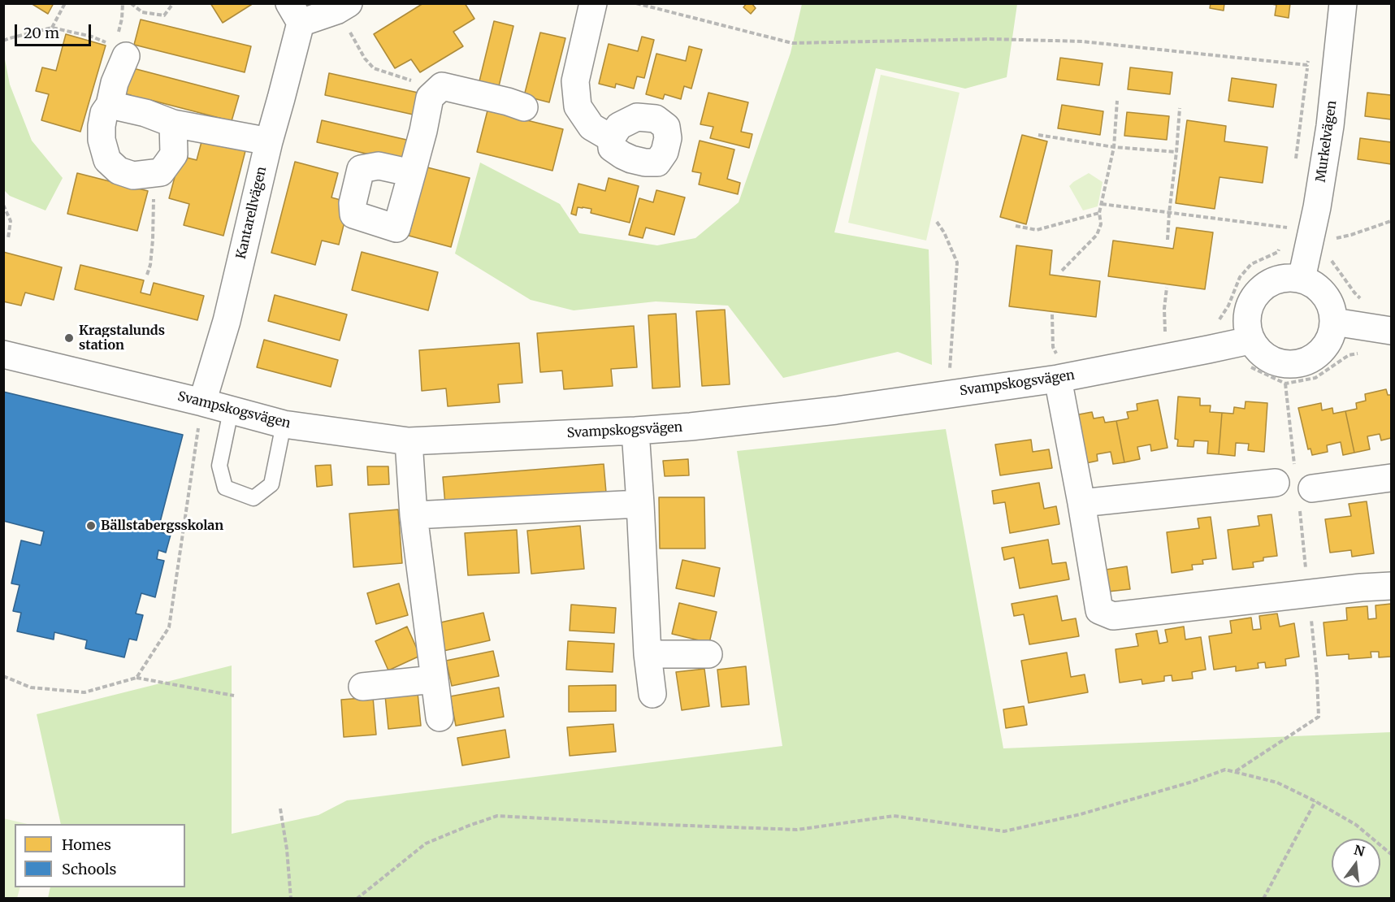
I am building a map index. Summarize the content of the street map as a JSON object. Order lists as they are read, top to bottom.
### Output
{
  "streets": {
    "street": ["Murkelvägen", "Kantarellvägen", "Svampskogsvägen"]
  },
  "crossings": [
    ["Murkelvägen", "Svampskogsvägen"],
    ["Kantarellvägen", "Svampskogsvägen"]
  ],
  "places": ["Kragstalunds station", "Bällstabergsskolan"],
  "legend": ["Homes", "Schools"],
  "scale_bar": "20 m",
  "north": "top"
}
